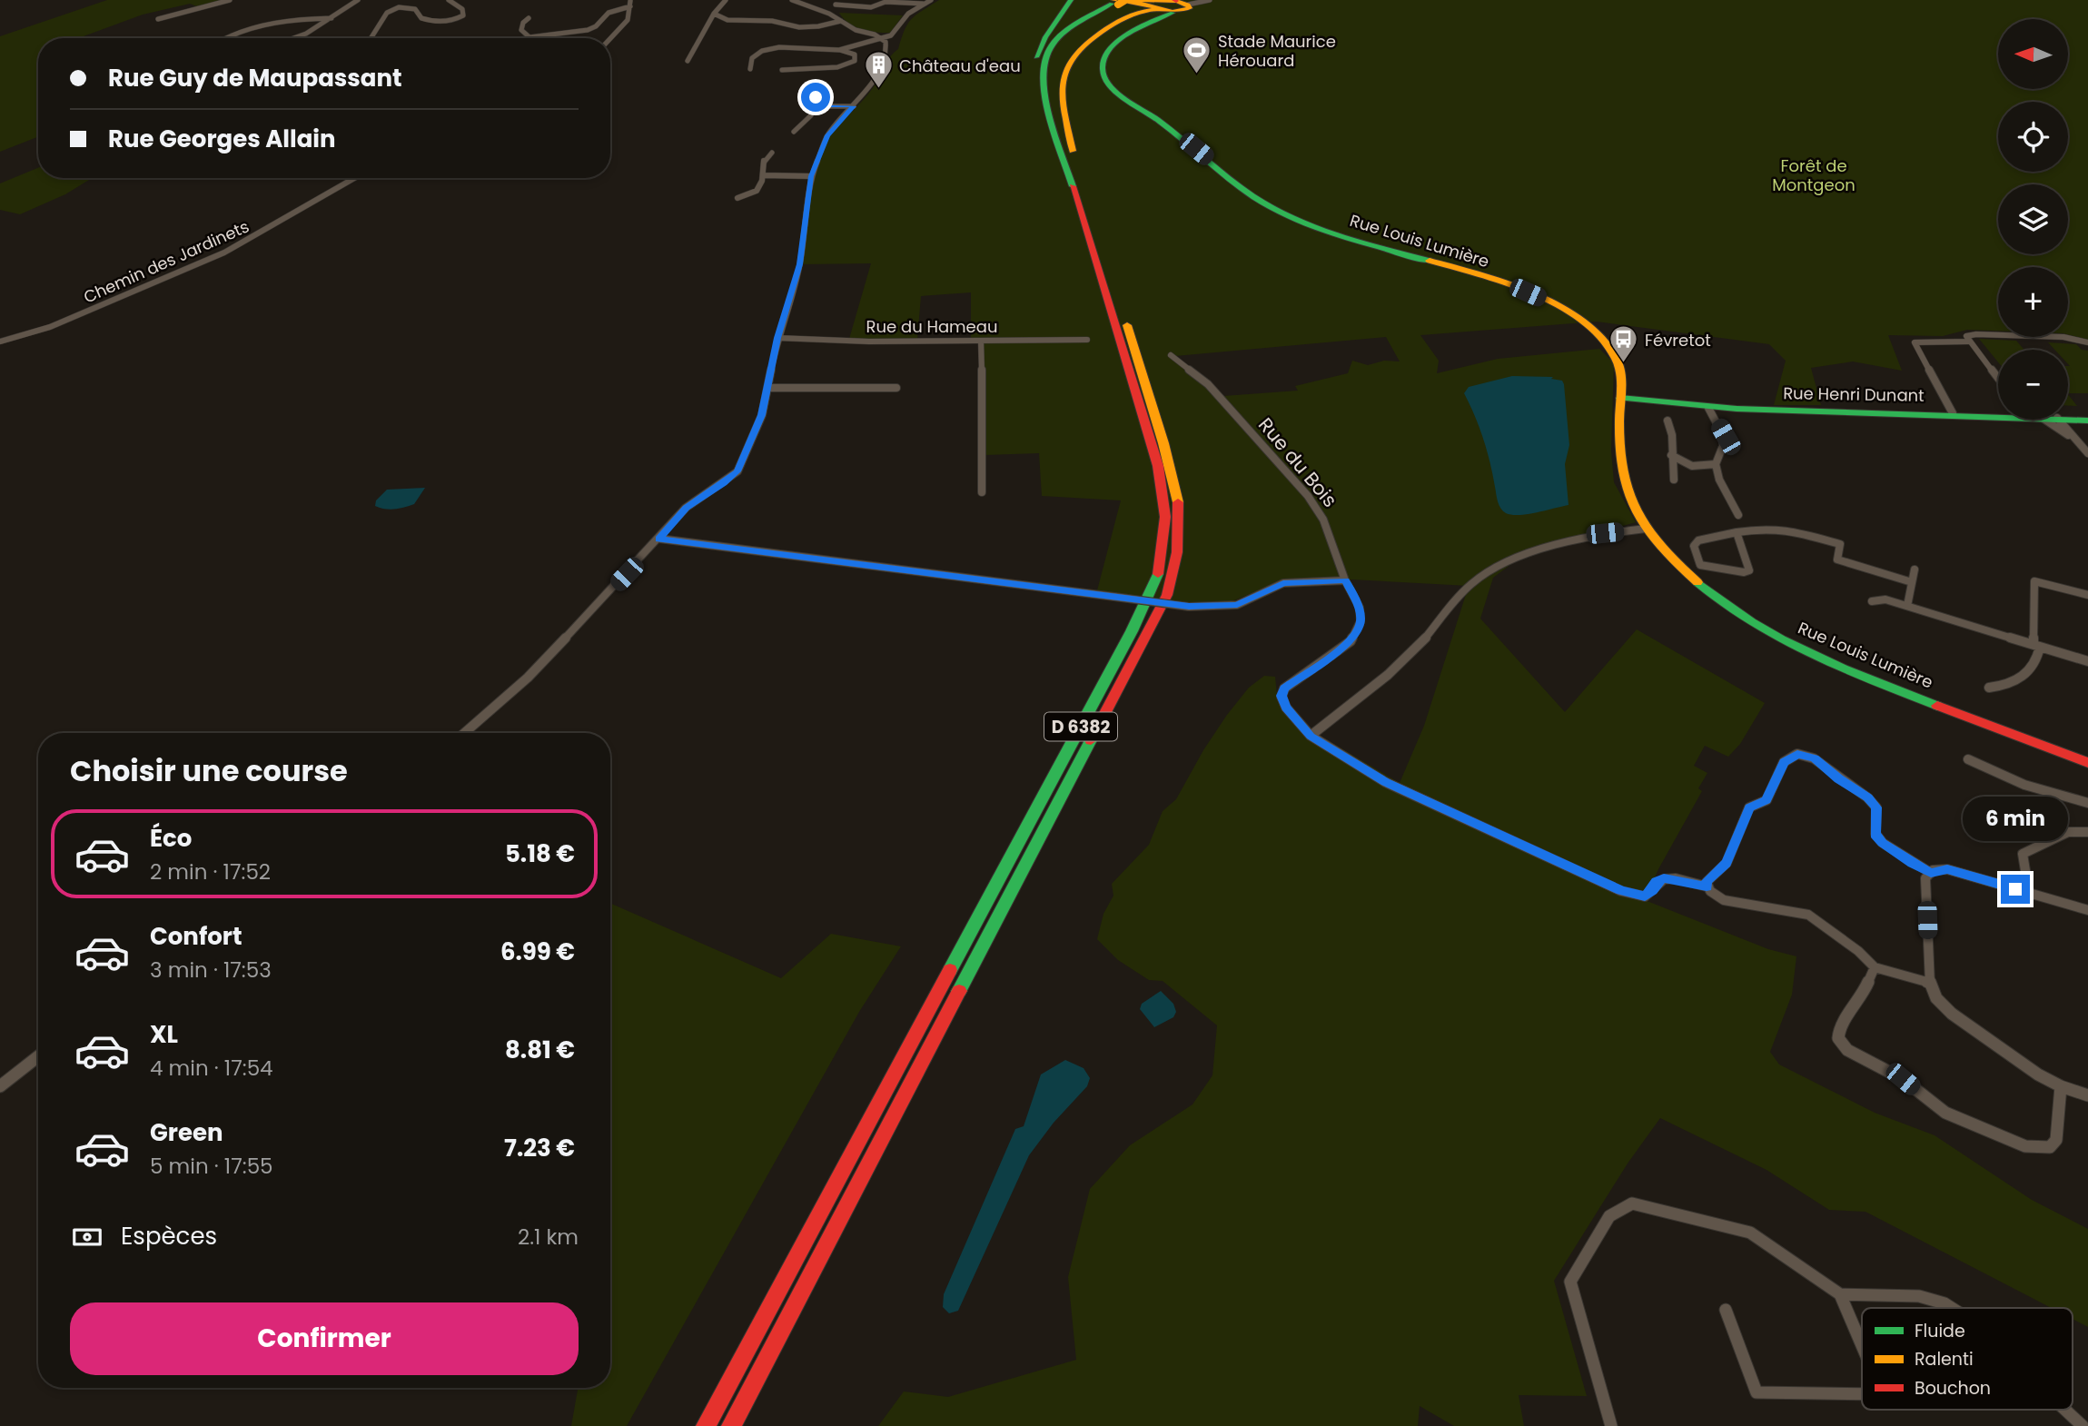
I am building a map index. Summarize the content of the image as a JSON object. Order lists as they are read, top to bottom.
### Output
{
  "streets": {
    "main road": ["Rue Louis Lumière", "Rue Henri Dunant", "D 6382"],
    "street": ["Chemin des Jardinets", "Rue du Hameau", "Rue du Bois"]
  },
  "crossings": [
    ["Rue Louis Lumière", "Rue Henri Dunant"]
  ],
  "parks": ["Forêt de Montgeon"],
  "places": {
    "sports": ["Stade Maurice Hérouard"],
    "building": ["Château d'eau"],
    "bus stop": ["Févretot"]
  },
  "legend": ["Fluide", "Ralenti", "Bouchon"],
  "north": "left",
  "page": {
    "map_buttons": ["+", "−"],
    "banner": ["Rue Guy de Maupassant", "Rue Georges Allain"],
    "heading": "Choisir une course",
    "bubble": "6 min",
    "list": [
      {
        "name": "Éco",
        "note": "2 min · 17:52",
        "value": "5.18 €"
      },
      {
        "name": "Confort",
        "note": "3 min · 17:53",
        "value": "6.99 €"
      },
      {
        "name": "XL",
        "note": "4 min · 17:54",
        "value": "8.81 €"
      },
      {
        "name": "Green",
        "note": "5 min · 17:55",
        "value": "7.23 €"
      }
    ],
    "pay": ["Espèces", "2.1 km"],
    "buttons": "Confirmer"
  }
}
